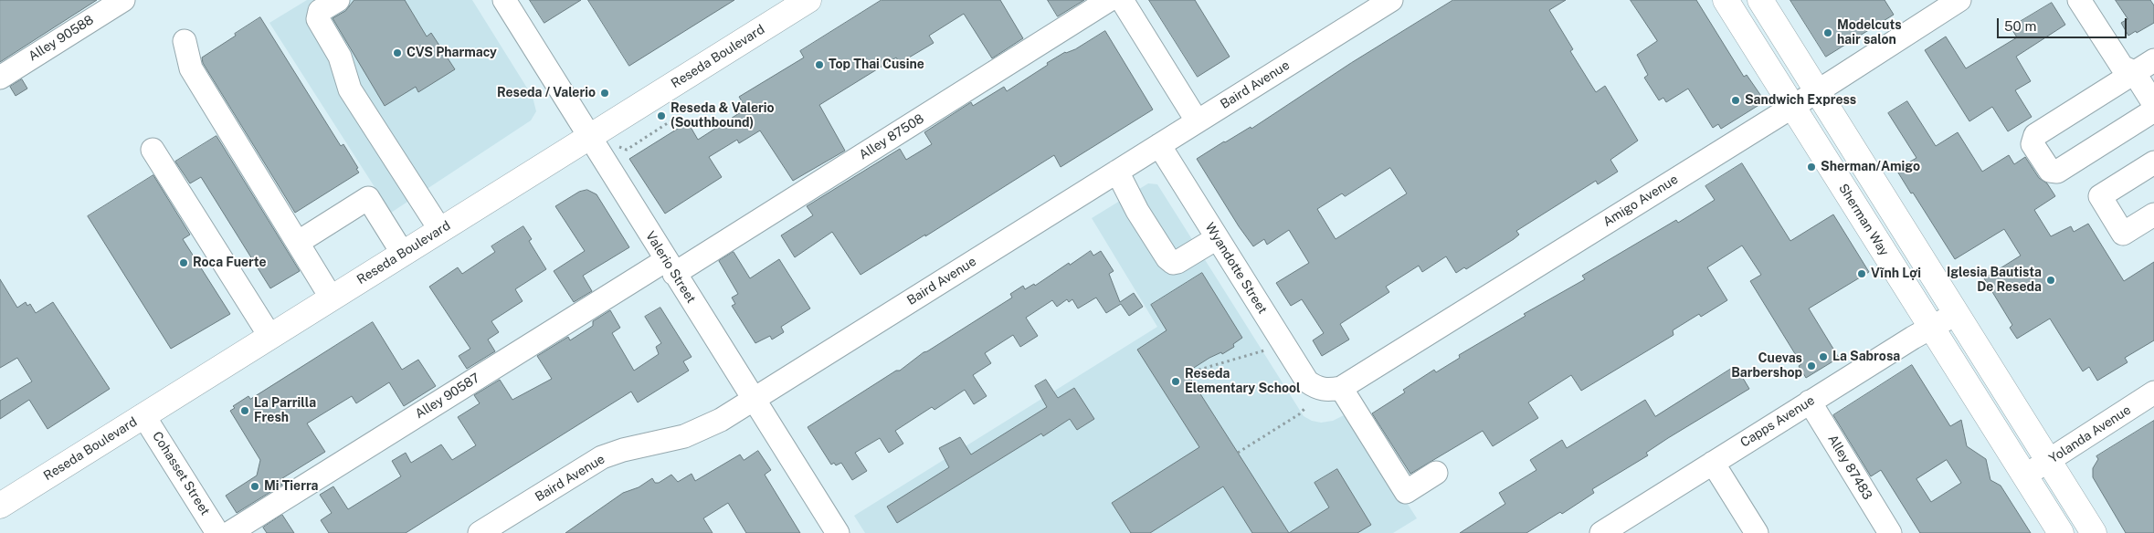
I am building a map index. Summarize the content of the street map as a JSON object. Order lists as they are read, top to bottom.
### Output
{
  "streets": {
    "main road": ["Reseda Boulevard", "Sherman Way"],
    "street": [
      "Alley 90588",
      "Baird Avenue",
      "Alley 87508",
      "Amigo Avenue",
      "Valerio Street",
      "Wyandotte Street",
      "Alley 90587",
      "Capps Avenue",
      "Yolanda Avenue",
      "Alley 87483",
      "Cohasset Street"
    ]
  },
  "crossings": [
    ["Reseda Boulevard", "Valerio Street"],
    ["Reseda Boulevard", "Cohasset Street"],
    ["Baird Avenue", "Valerio Street"],
    ["Baird Avenue", "Wyandotte Street"],
    ["Alley 87508", "Valerio Street"],
    ["Alley 87508", "Alley 90587"],
    ["Amigo Avenue", "Sherman Way"],
    ["Amigo Avenue", "Wyandotte Street"],
    ["Sherman Way", "Capps Avenue"],
    ["Sherman Way", "Yolanda Avenue"],
    ["Valerio Street", "Alley 90587"],
    ["Capps Avenue", "Alley 87483"]
  ],
  "places": [
    "Modelcuts hair salon",
    "CVS Pharmacy",
    "Top Thai Cusine",
    "Reseda / Valerio",
    "Sandwich Express",
    "Reseda & Valerio (Southbound)",
    "Sherman/Amigo",
    "Roca Fuerte",
    "Vĩnh Lợi",
    "Iglesia Bautista De Reseda",
    "La Sabrosa",
    "Cuevas Barbershop",
    "Reseda Elementary School",
    "La Parrilla Fresh",
    "Mi Tierra"
  ],
  "scale_bar": "50 m"
}
